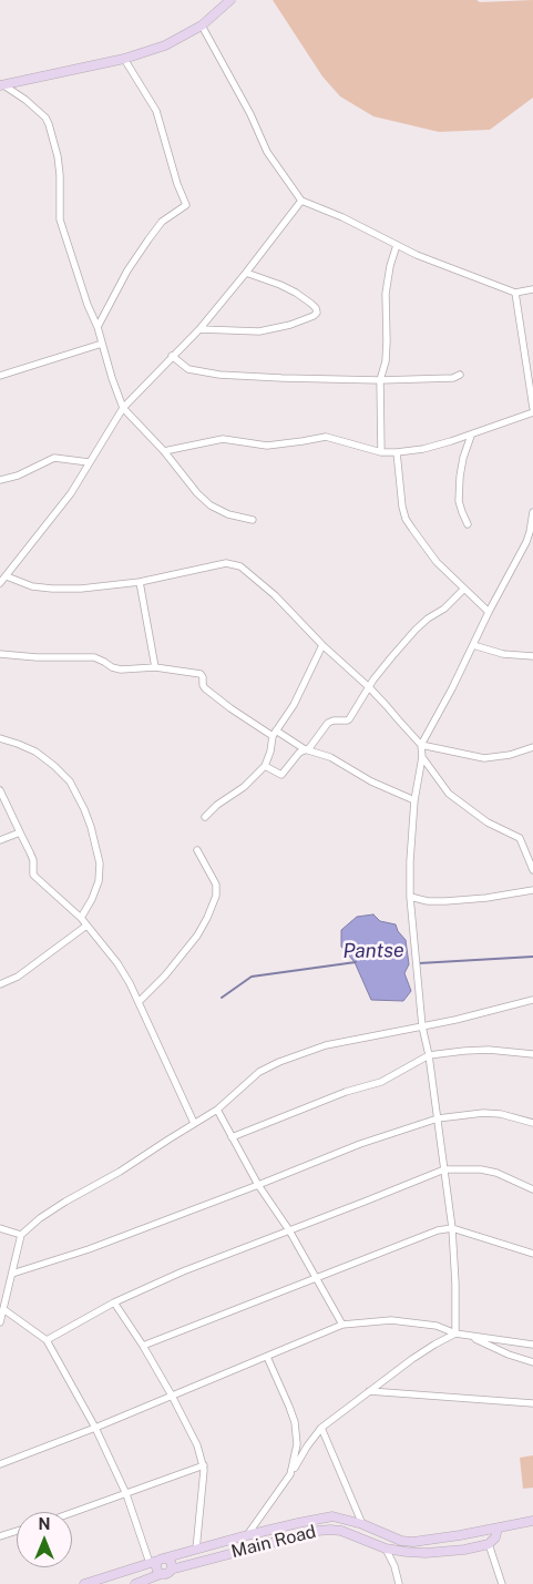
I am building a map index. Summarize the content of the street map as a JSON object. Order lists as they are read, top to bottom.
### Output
{
  "streets": {
    "street": ["Main Road"]
  },
  "water": ["Pantse"],
  "north": "top"
}
